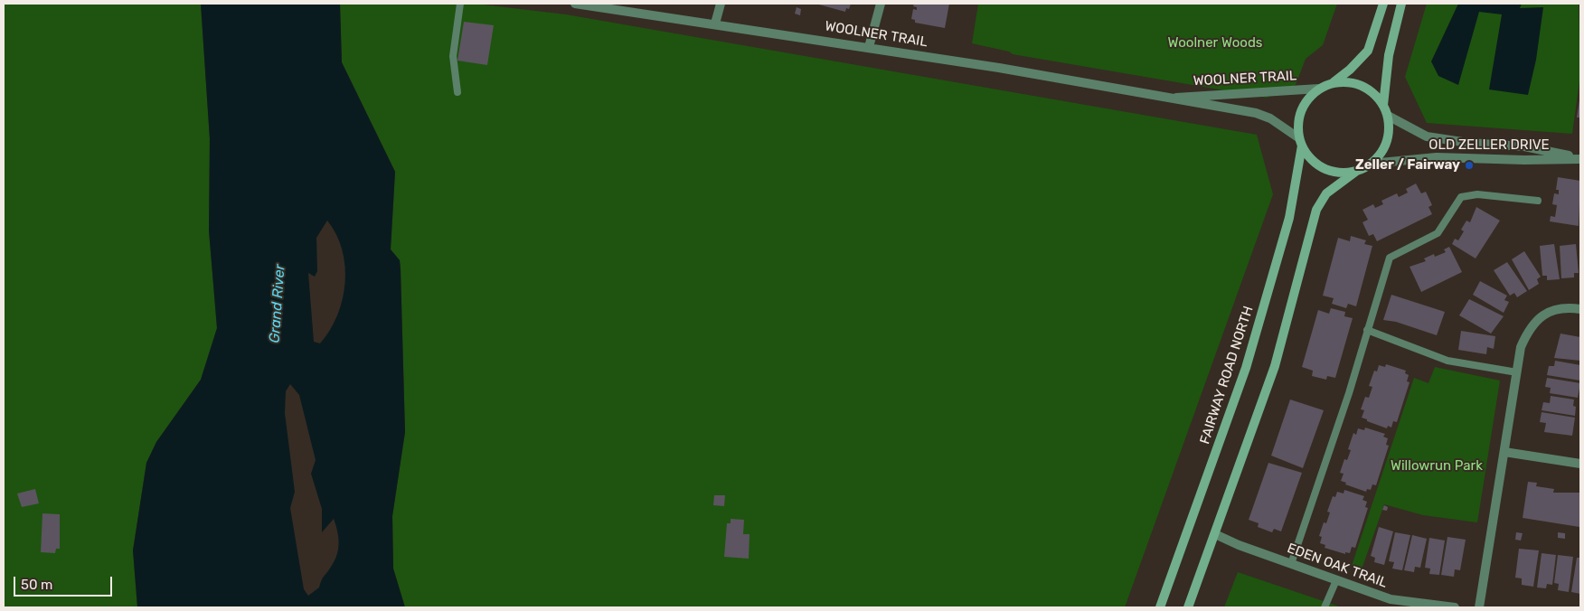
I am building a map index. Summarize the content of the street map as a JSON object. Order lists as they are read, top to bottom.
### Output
{
  "streets": {
    "main road": ["FAIRWAY ROAD NORTH"],
    "street": ["WOOLNER TRAIL", "OLD ZELLER DRIVE", "EDEN OAK TRAIL"]
  },
  "crossings": [
    ["WOOLNER TRAIL", "OLD ZELLER DRIVE"],
    ["WOOLNER TRAIL", "FAIRWAY ROAD NORTH"],
    ["OLD ZELLER DRIVE", "FAIRWAY ROAD NORTH"]
  ],
  "water": ["Grand River"],
  "parks": ["Woolner Woods", "Willowrun Park"],
  "places": ["Zeller / Fairway"],
  "scale_bar": "50 m"
}
